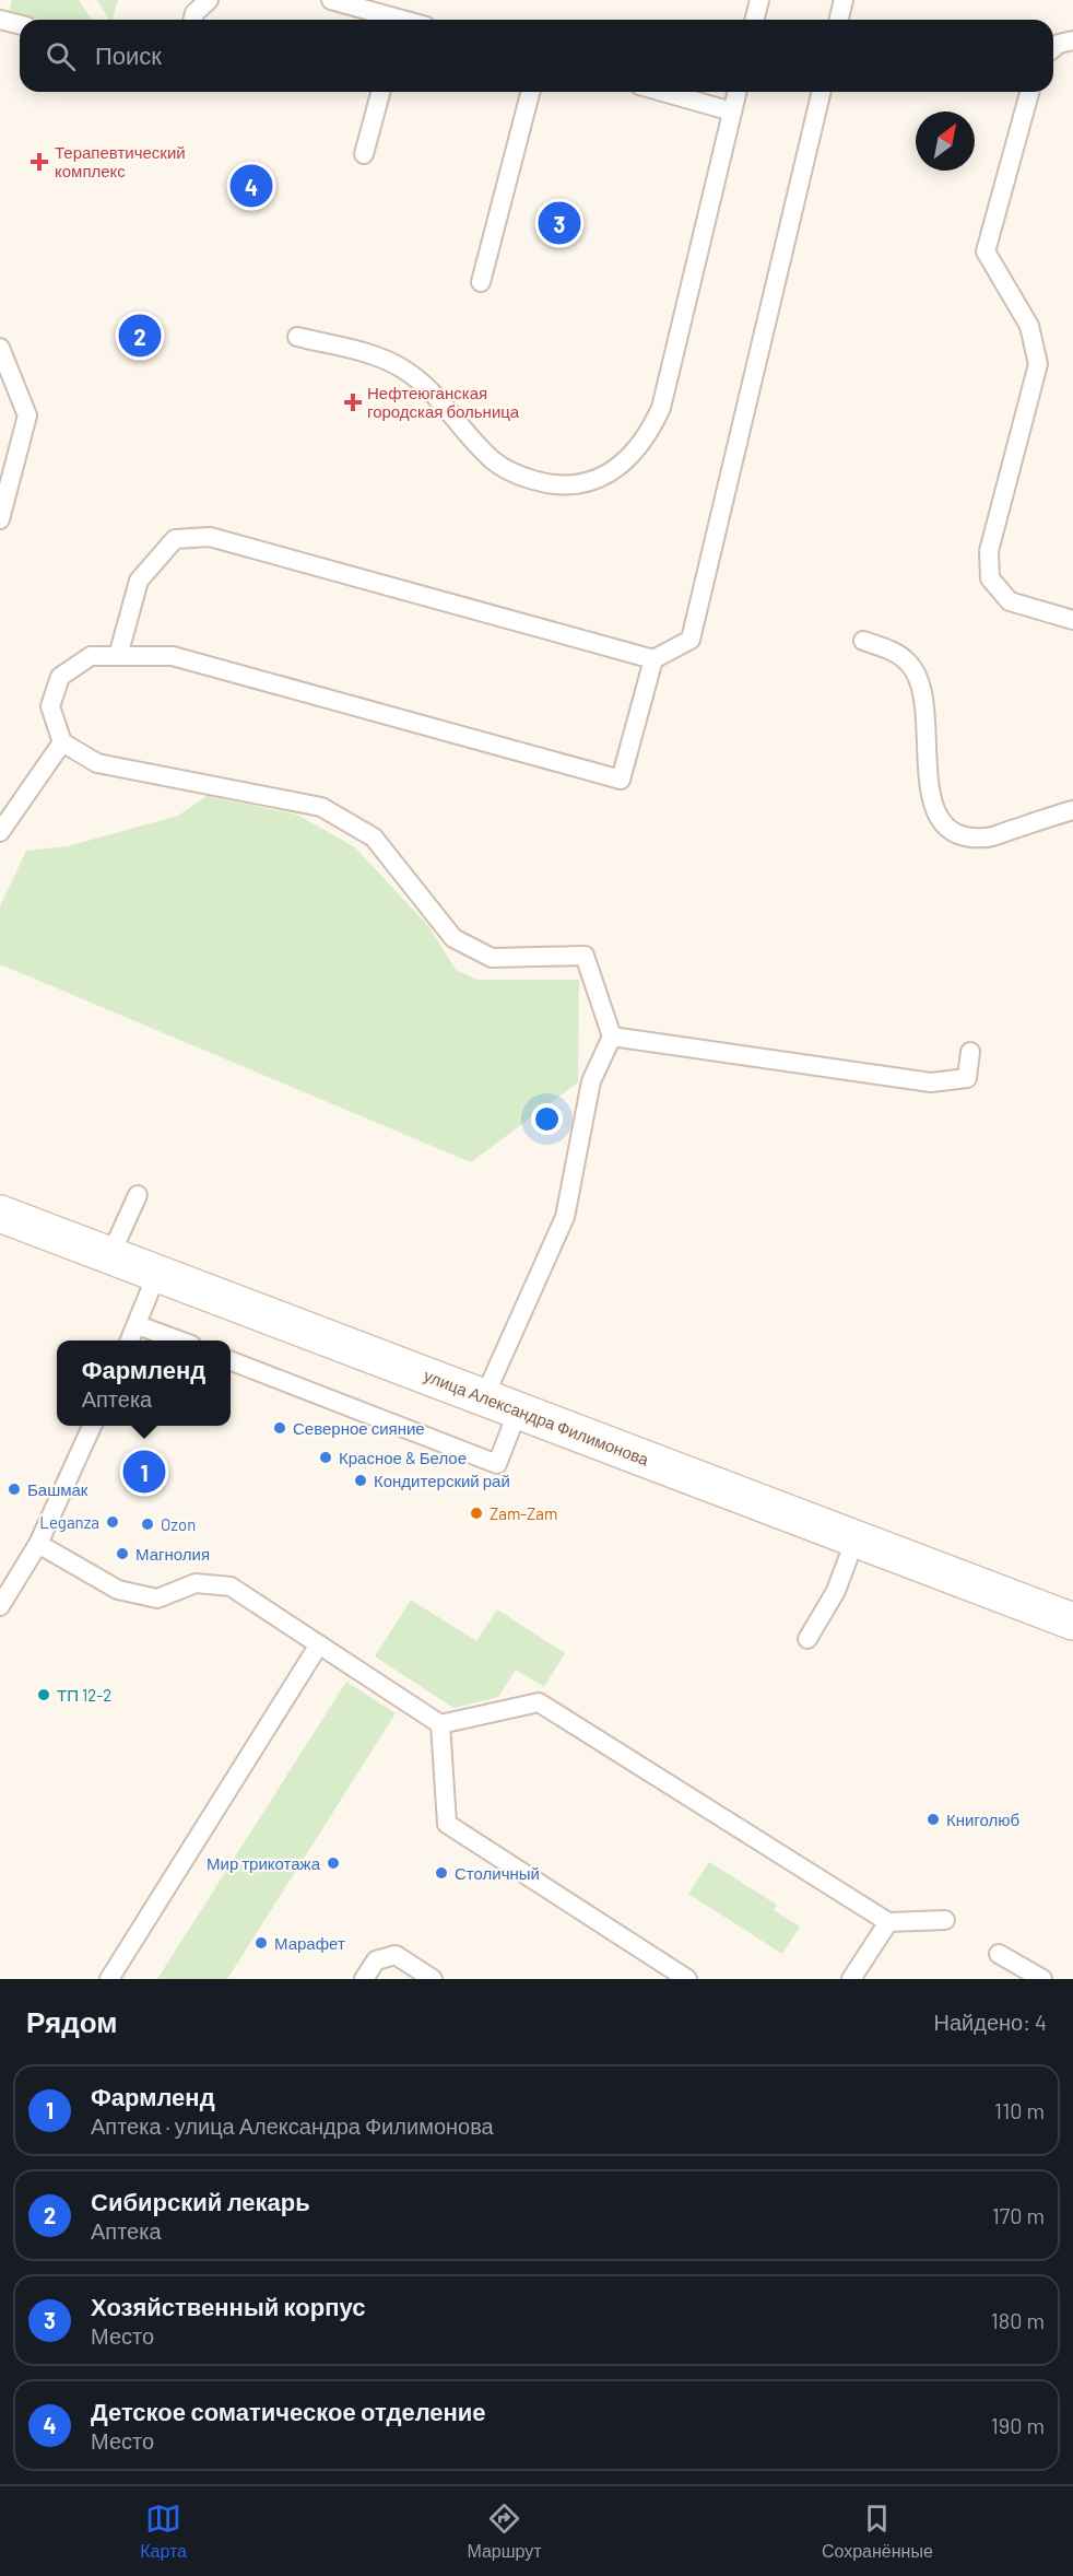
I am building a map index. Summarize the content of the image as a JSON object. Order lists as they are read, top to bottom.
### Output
{
  "streets": {
    "main road": ["улица Александра Филимонова"]
  },
  "places": {
    "health": ["Терапевтический комплекс", "Нефтеюганская городская больница"],
    "other": [
      "Северное сияние",
      "Красное & Белое",
      "Кондитерский рай",
      "Башмак",
      "Zam-Zam",
      "Leganza",
      "Ozon",
      "Магнолия",
      "ТП 12-2",
      "Книголюб",
      "Мир трикотажа",
      "Столичный",
      "Марафет"
    ]
  },
  "north": "top right",
  "page": {
    "search": "Поиск",
    "pins": [
      "4",
      "3",
      "2",
      "1"
    ],
    "popup": ["Фармленд", "Аптека"],
    "heading": ["Рядом", "Найдено: 4"],
    "list": [
      {
        "mark": "1",
        "name": "Фармленд",
        "note": "Аптека · улица Александра Филимонова",
        "value": "110 m"
      },
      {
        "mark": "2",
        "name": "Сибирский лекарь",
        "note": "Аптека",
        "value": "170 m"
      },
      {
        "mark": "3",
        "name": "Хозяйственный корпус",
        "note": "Место",
        "value": "180 m"
      },
      {
        "mark": "4",
        "name": "Детское соматическое отделение",
        "note": "Место",
        "value": "190 m"
      }
    ],
    "nav": ["Карта", "Маршрут", "Сохранённые"]
  }
}
